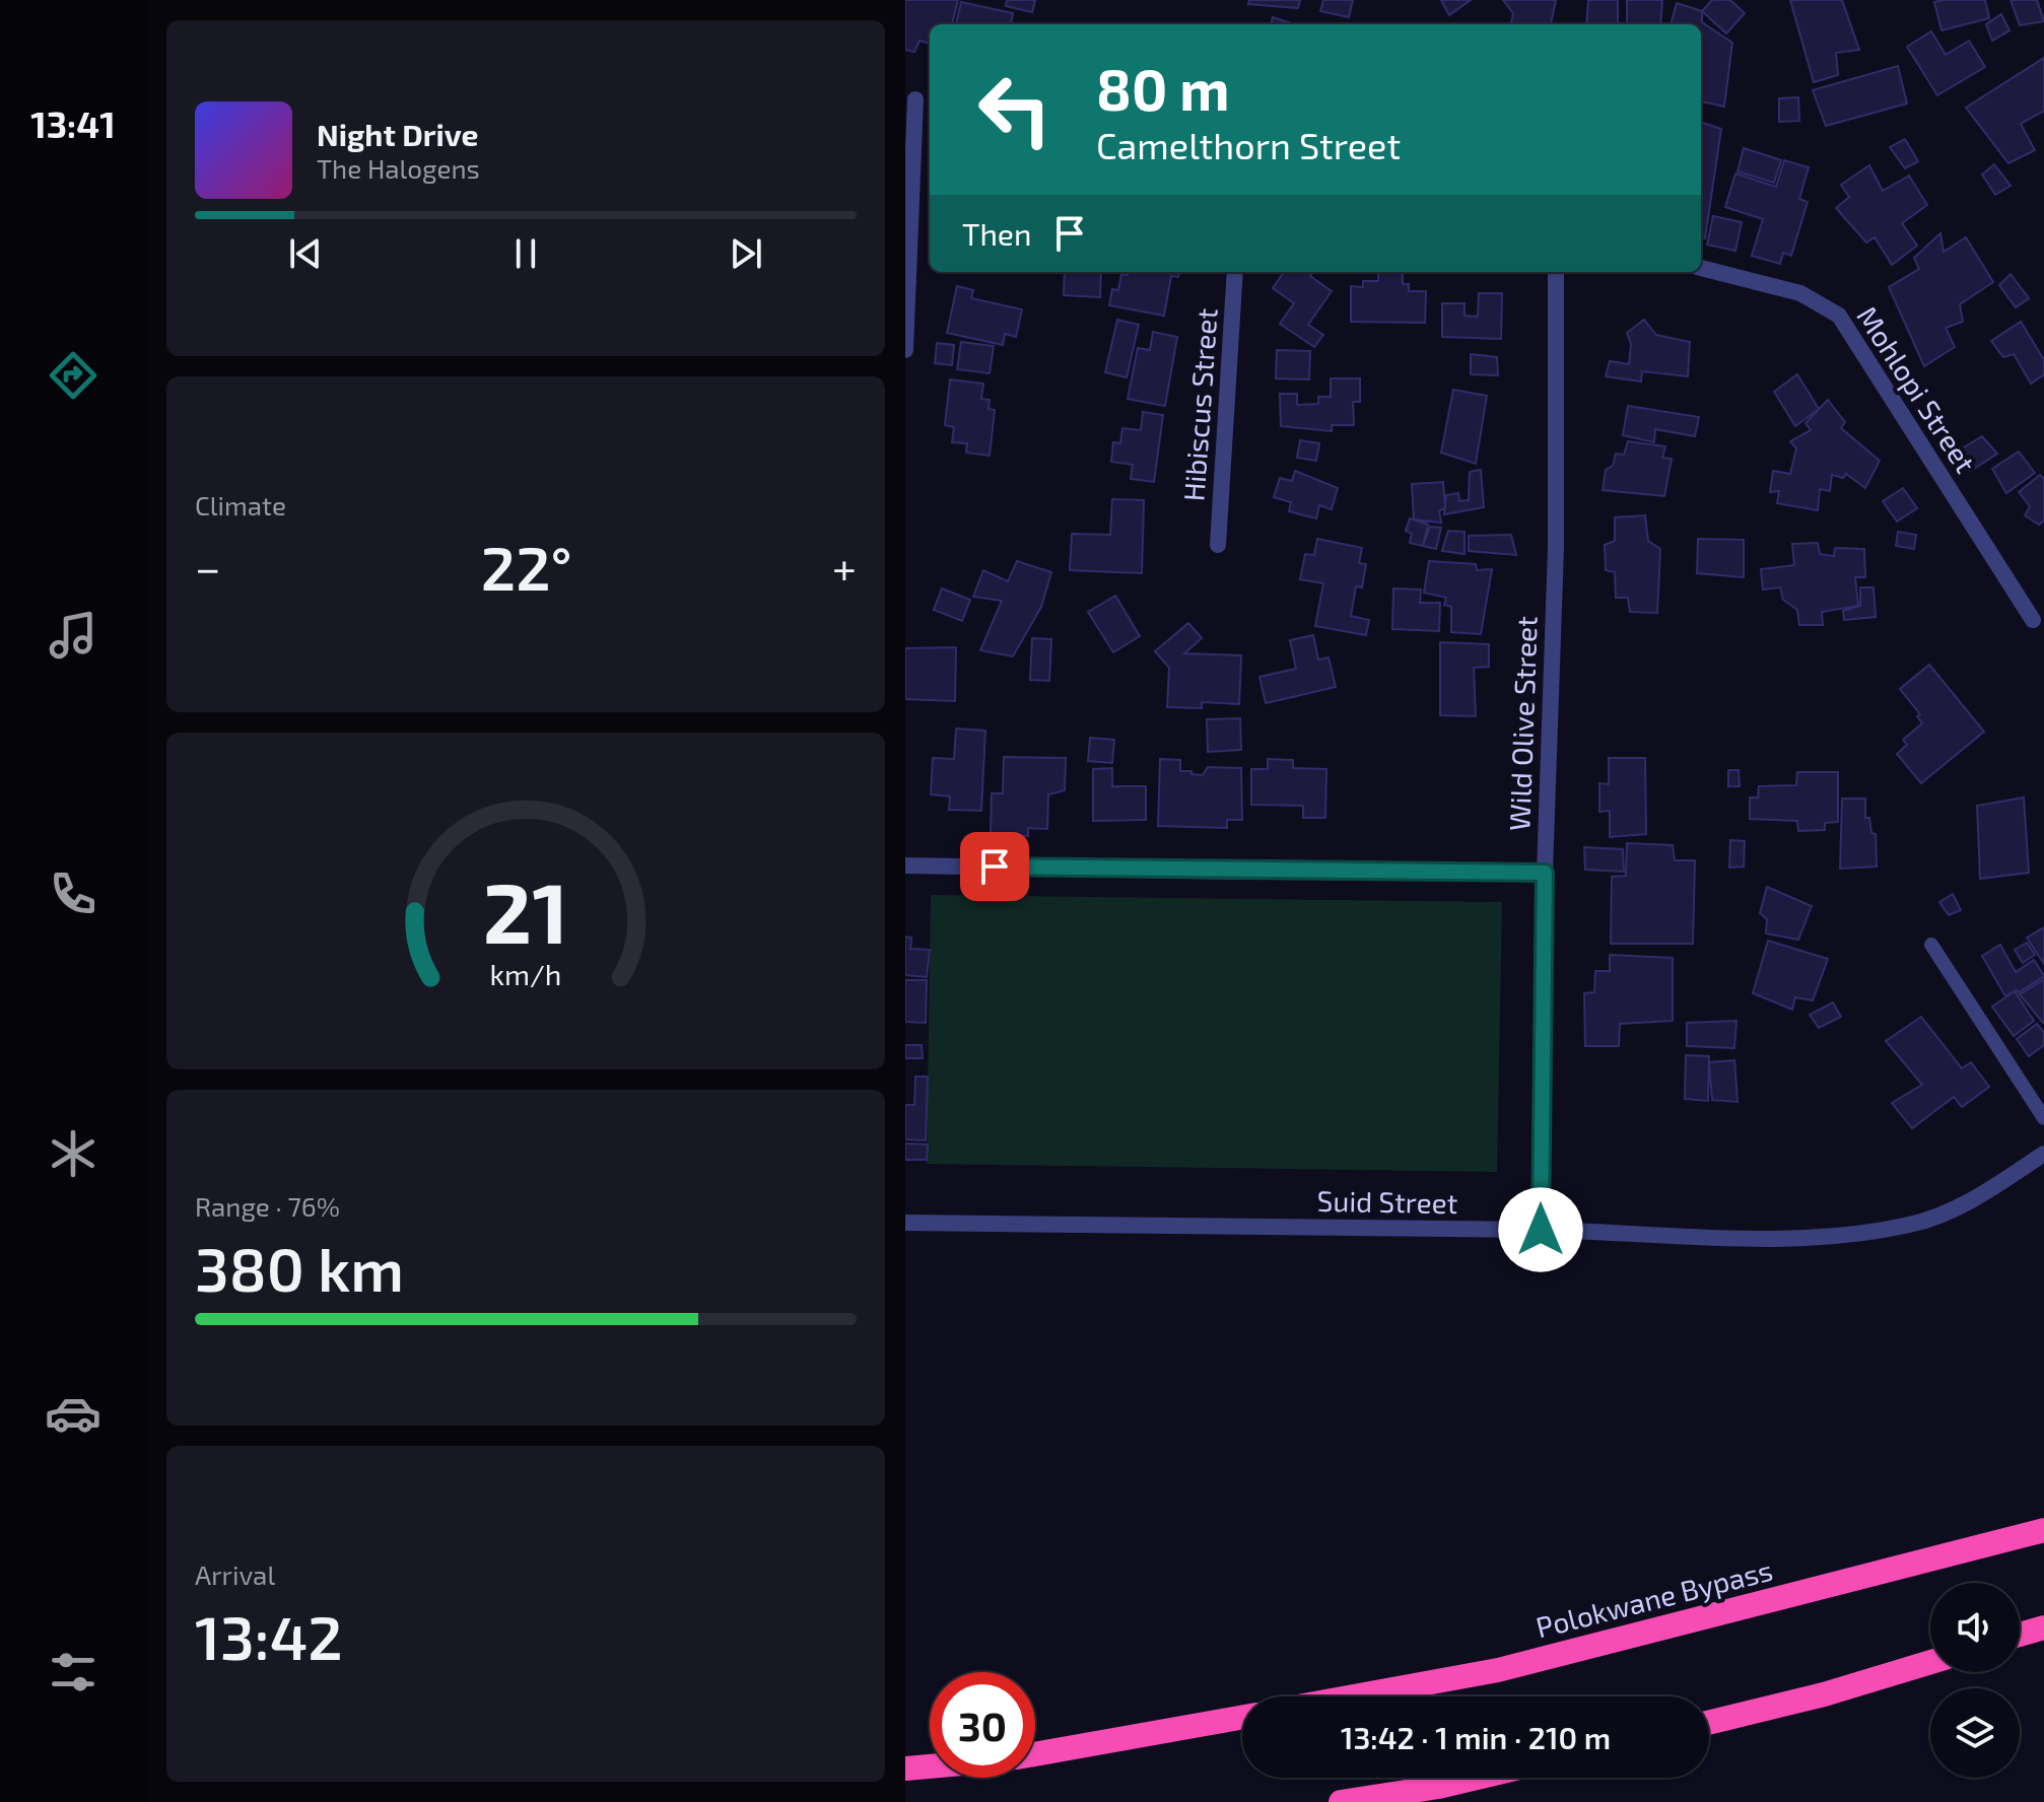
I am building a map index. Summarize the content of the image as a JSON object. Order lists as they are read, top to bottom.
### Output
{
  "streets": {
    "highway": ["Polokwane Bypass"],
    "street": [
      "Mohlopi Street",
      "Hibiscus Street",
      "Wild Olive Street",
      "Suid Street"
    ]
  },
  "crossings": [
    ["Wild Olive Street", "Suid Street"]
  ],
  "page": {
    "tabs": "13:41",
    "turn": ["80 m", "Camelthorn Street"],
    "song": ["Night Drive", "The Halogens"],
    "then": "Then",
    "tile": [
      "Climate",
      ["Range · 76%", "380 km"],
      ["Arrival", "13:42"]
    ],
    "heat": ["−", "22°", "+"],
    "limit": "30",
    "trip": "13:42 · 1 min · 210 m",
    "gauge": ["21", "km/h"]
  }
}
